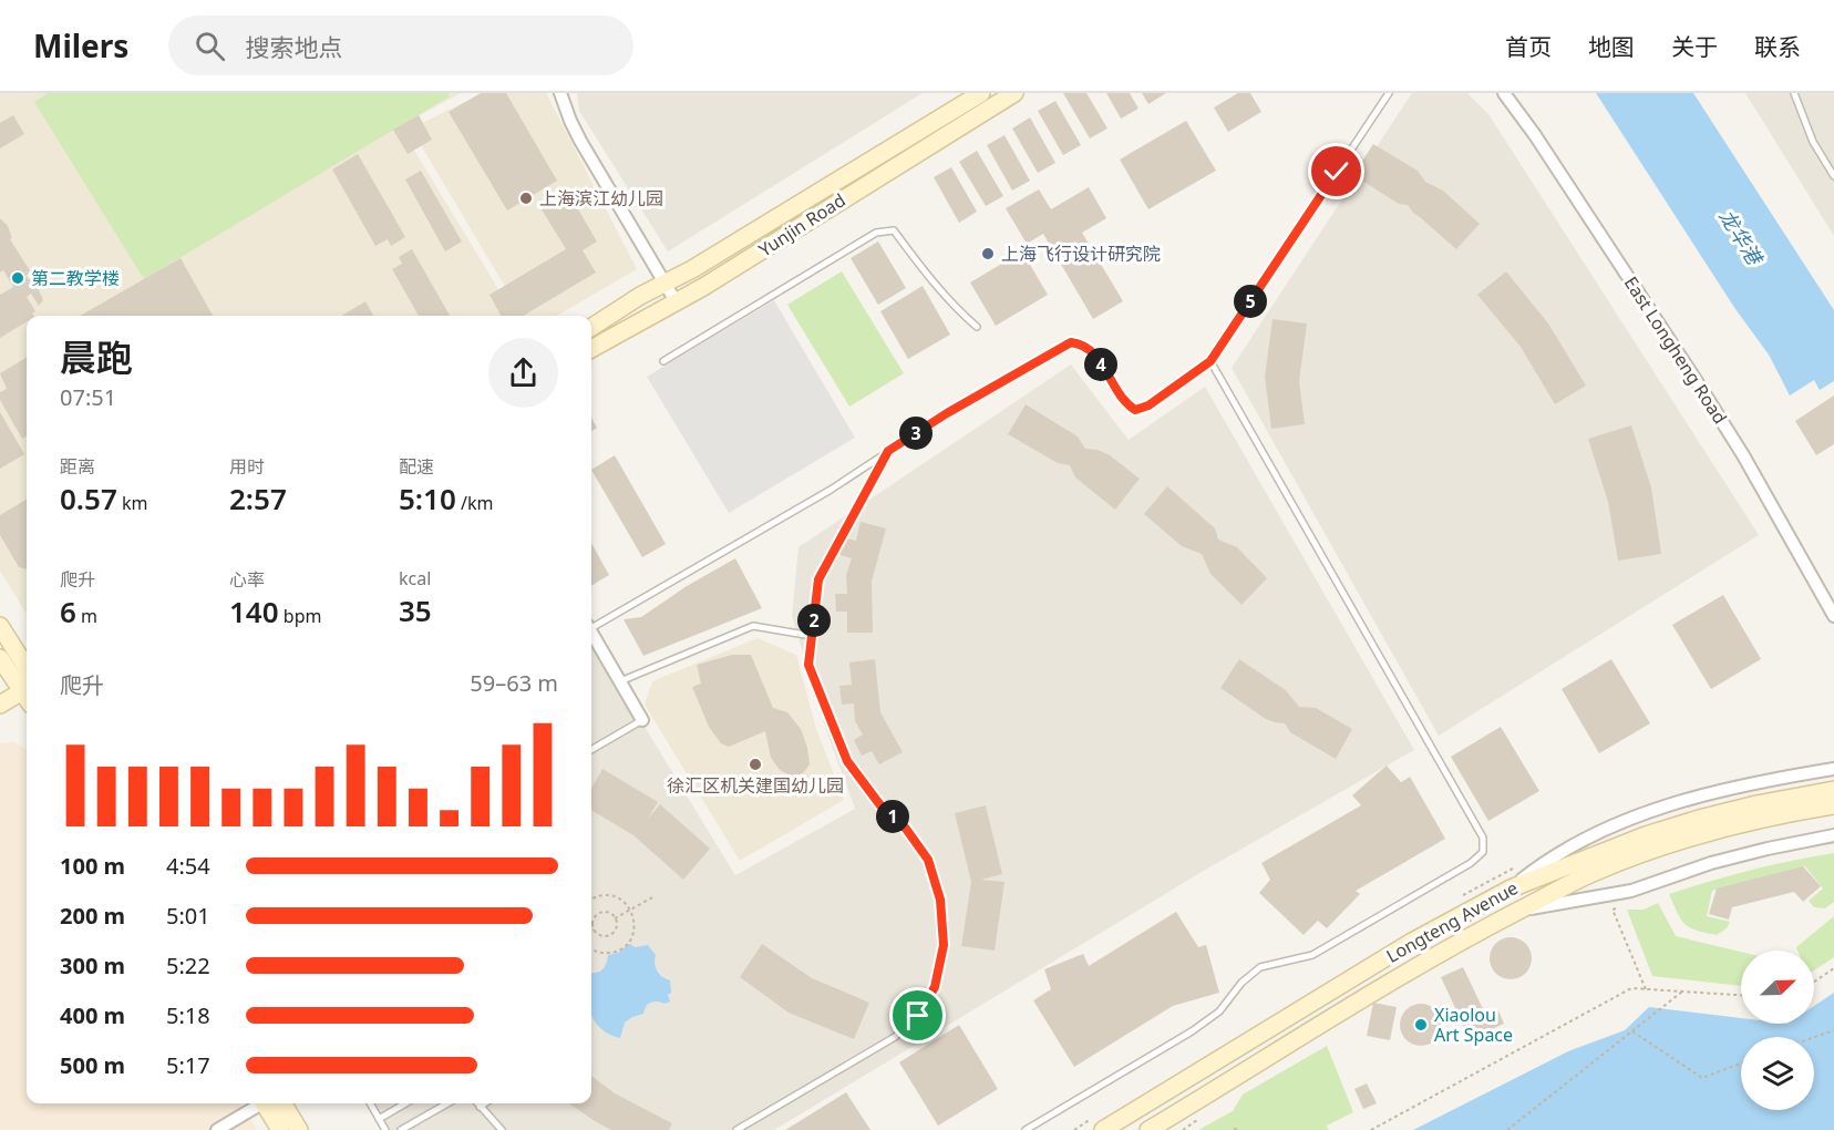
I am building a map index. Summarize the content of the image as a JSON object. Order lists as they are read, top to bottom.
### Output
{
  "streets": {
    "main road": ["Yunjin Road", "Longteng Avenue"],
    "street": ["East Longheng Road"]
  },
  "water": ["龙华港"],
  "places": [
    "上海滨江幼儿园",
    "上海飞行设计研究院",
    "第二教学楼",
    "徐汇区机关建国幼儿园",
    "Xiaolou Art Space"
  ],
  "north": "top right",
  "page": {
    "header": "Milers",
    "search": "搜索地点",
    "nav": [
      "首页",
      "地图",
      "关于",
      "联系"
    ],
    "pins": [
      "5",
      "4",
      "3",
      "2",
      "1"
    ],
    "heading": ["晨跑", "07:51"],
    "stats": [
      ["距离", "0.57 km"],
      ["用时", "2:57"],
      ["配速", "5:10 /km"],
      ["爬升", "6 m"],
      ["心率", "140 bpm"],
      ["kcal", "35"]
    ],
    "chart": ["爬升", "59–63 m"],
    "list": [
      {
        "name": "100 m",
        "note": "4:54"
      },
      {
        "name": "200 m",
        "note": "5:01"
      },
      {
        "name": "300 m",
        "note": "5:22"
      },
      {
        "name": "400 m",
        "note": "5:18"
      },
      {
        "name": "500 m",
        "note": "5:17"
      }
    ]
  }
}
